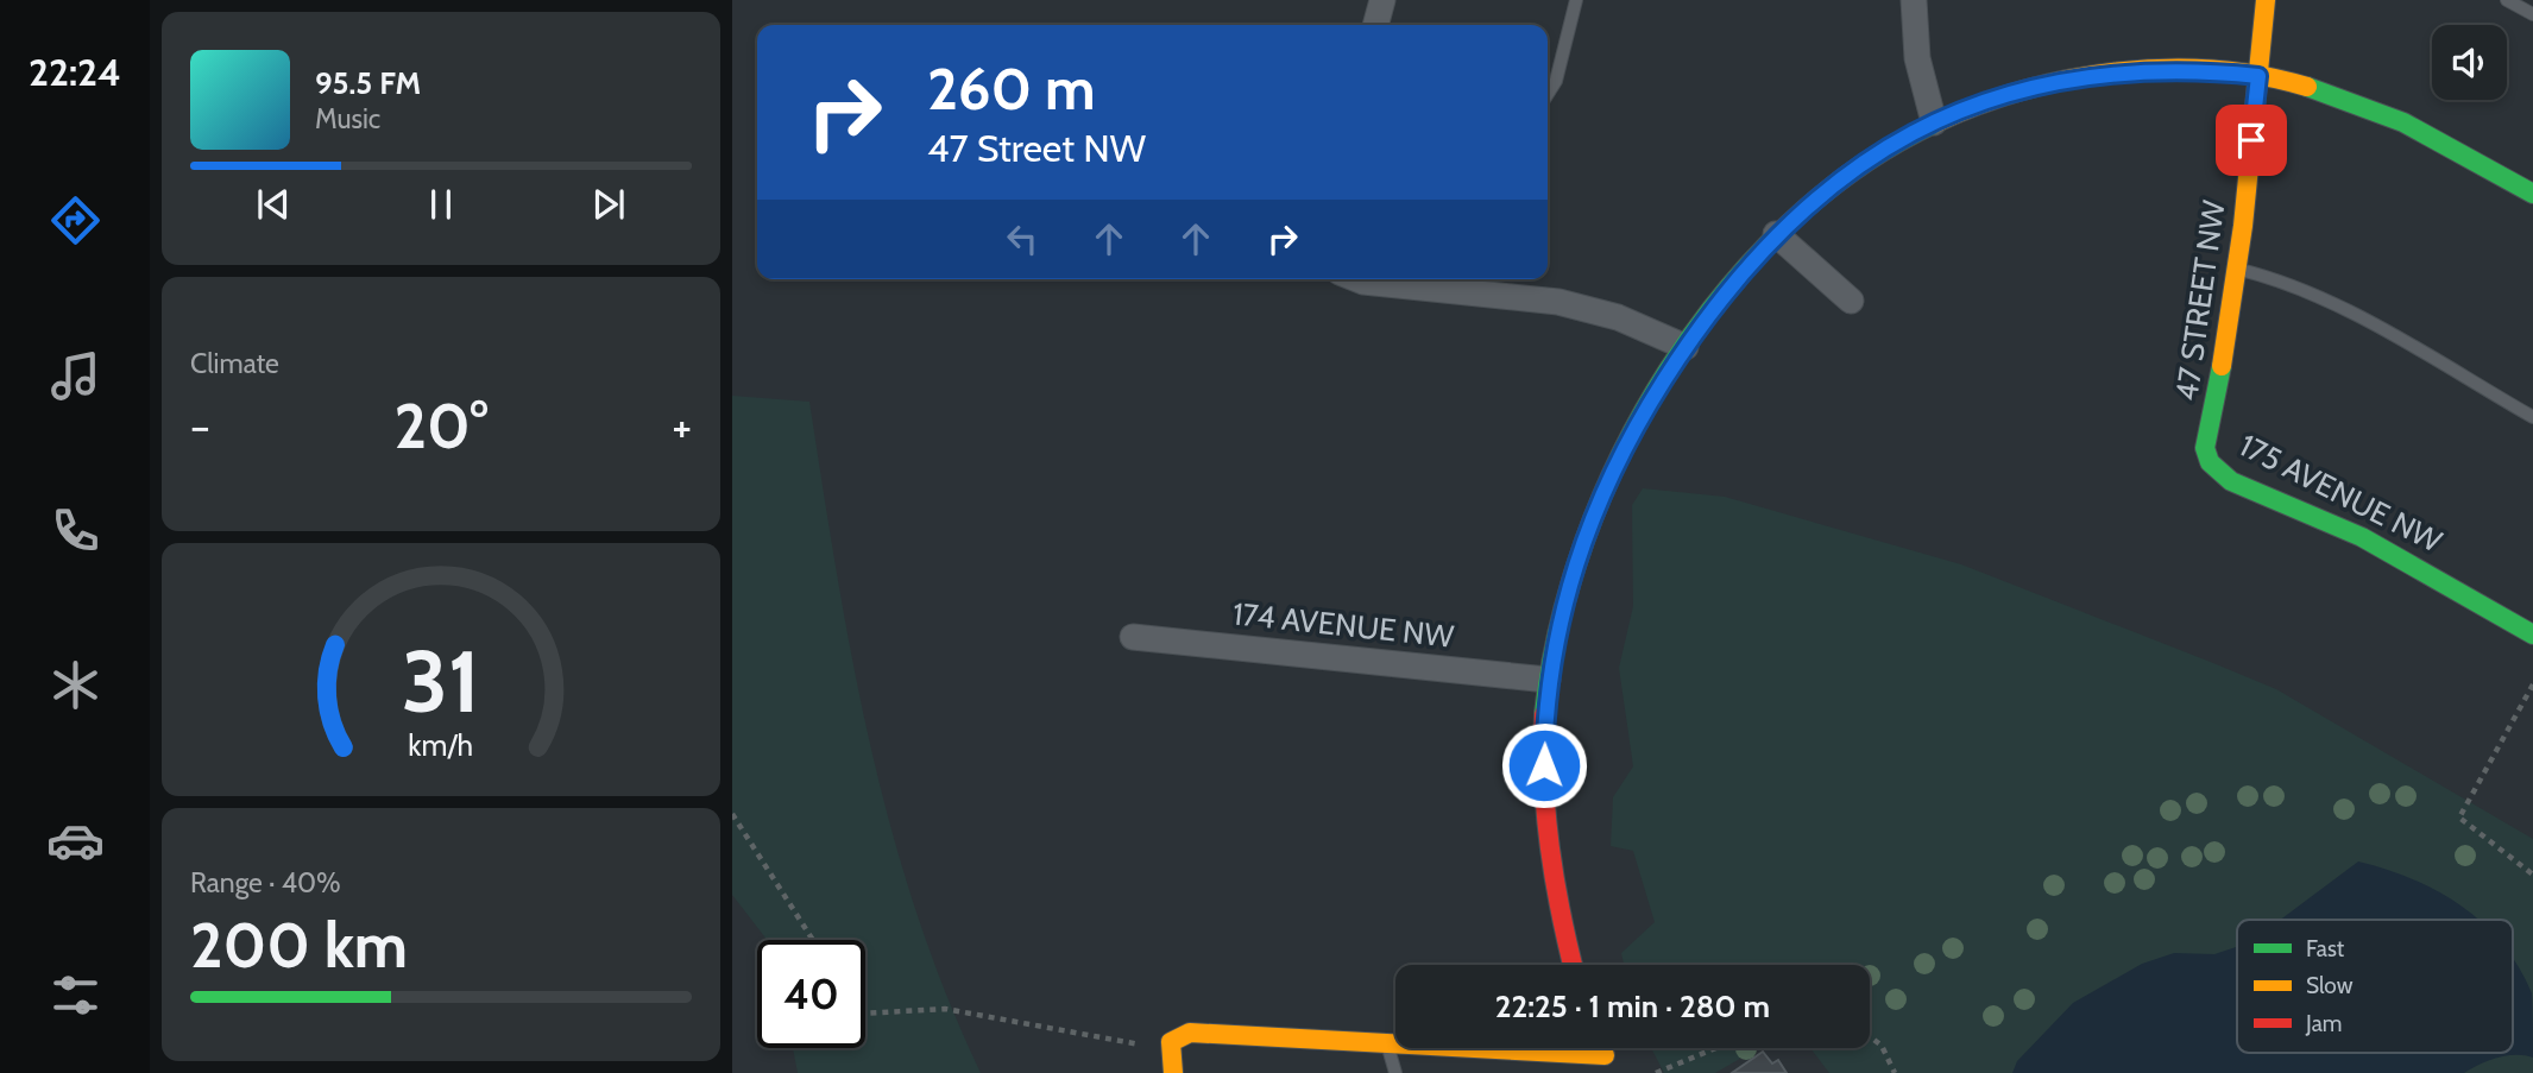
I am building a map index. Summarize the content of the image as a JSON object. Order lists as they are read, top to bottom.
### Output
{
  "streets": {
    "street": ["47 STREET NW", "175 AVENUE NW", "174 AVENUE NW"]
  },
  "crossings": [
    ["47 STREET NW", "175 AVENUE NW"]
  ],
  "legend": ["Fast", "Slow", "Jam"],
  "page": {
    "tabs": "22:24",
    "turn": ["260 m", "47 Street NW"],
    "song": ["95.5 FM", "Music"],
    "tile": [
      "Climate",
      ["Range · 40%", "200 km"]
    ],
    "heat": ["−", "20°", "+"],
    "limit": "40",
    "trip": "22:25 · 1 min · 280 m",
    "gauge": ["31", "km/h"]
  }
}
